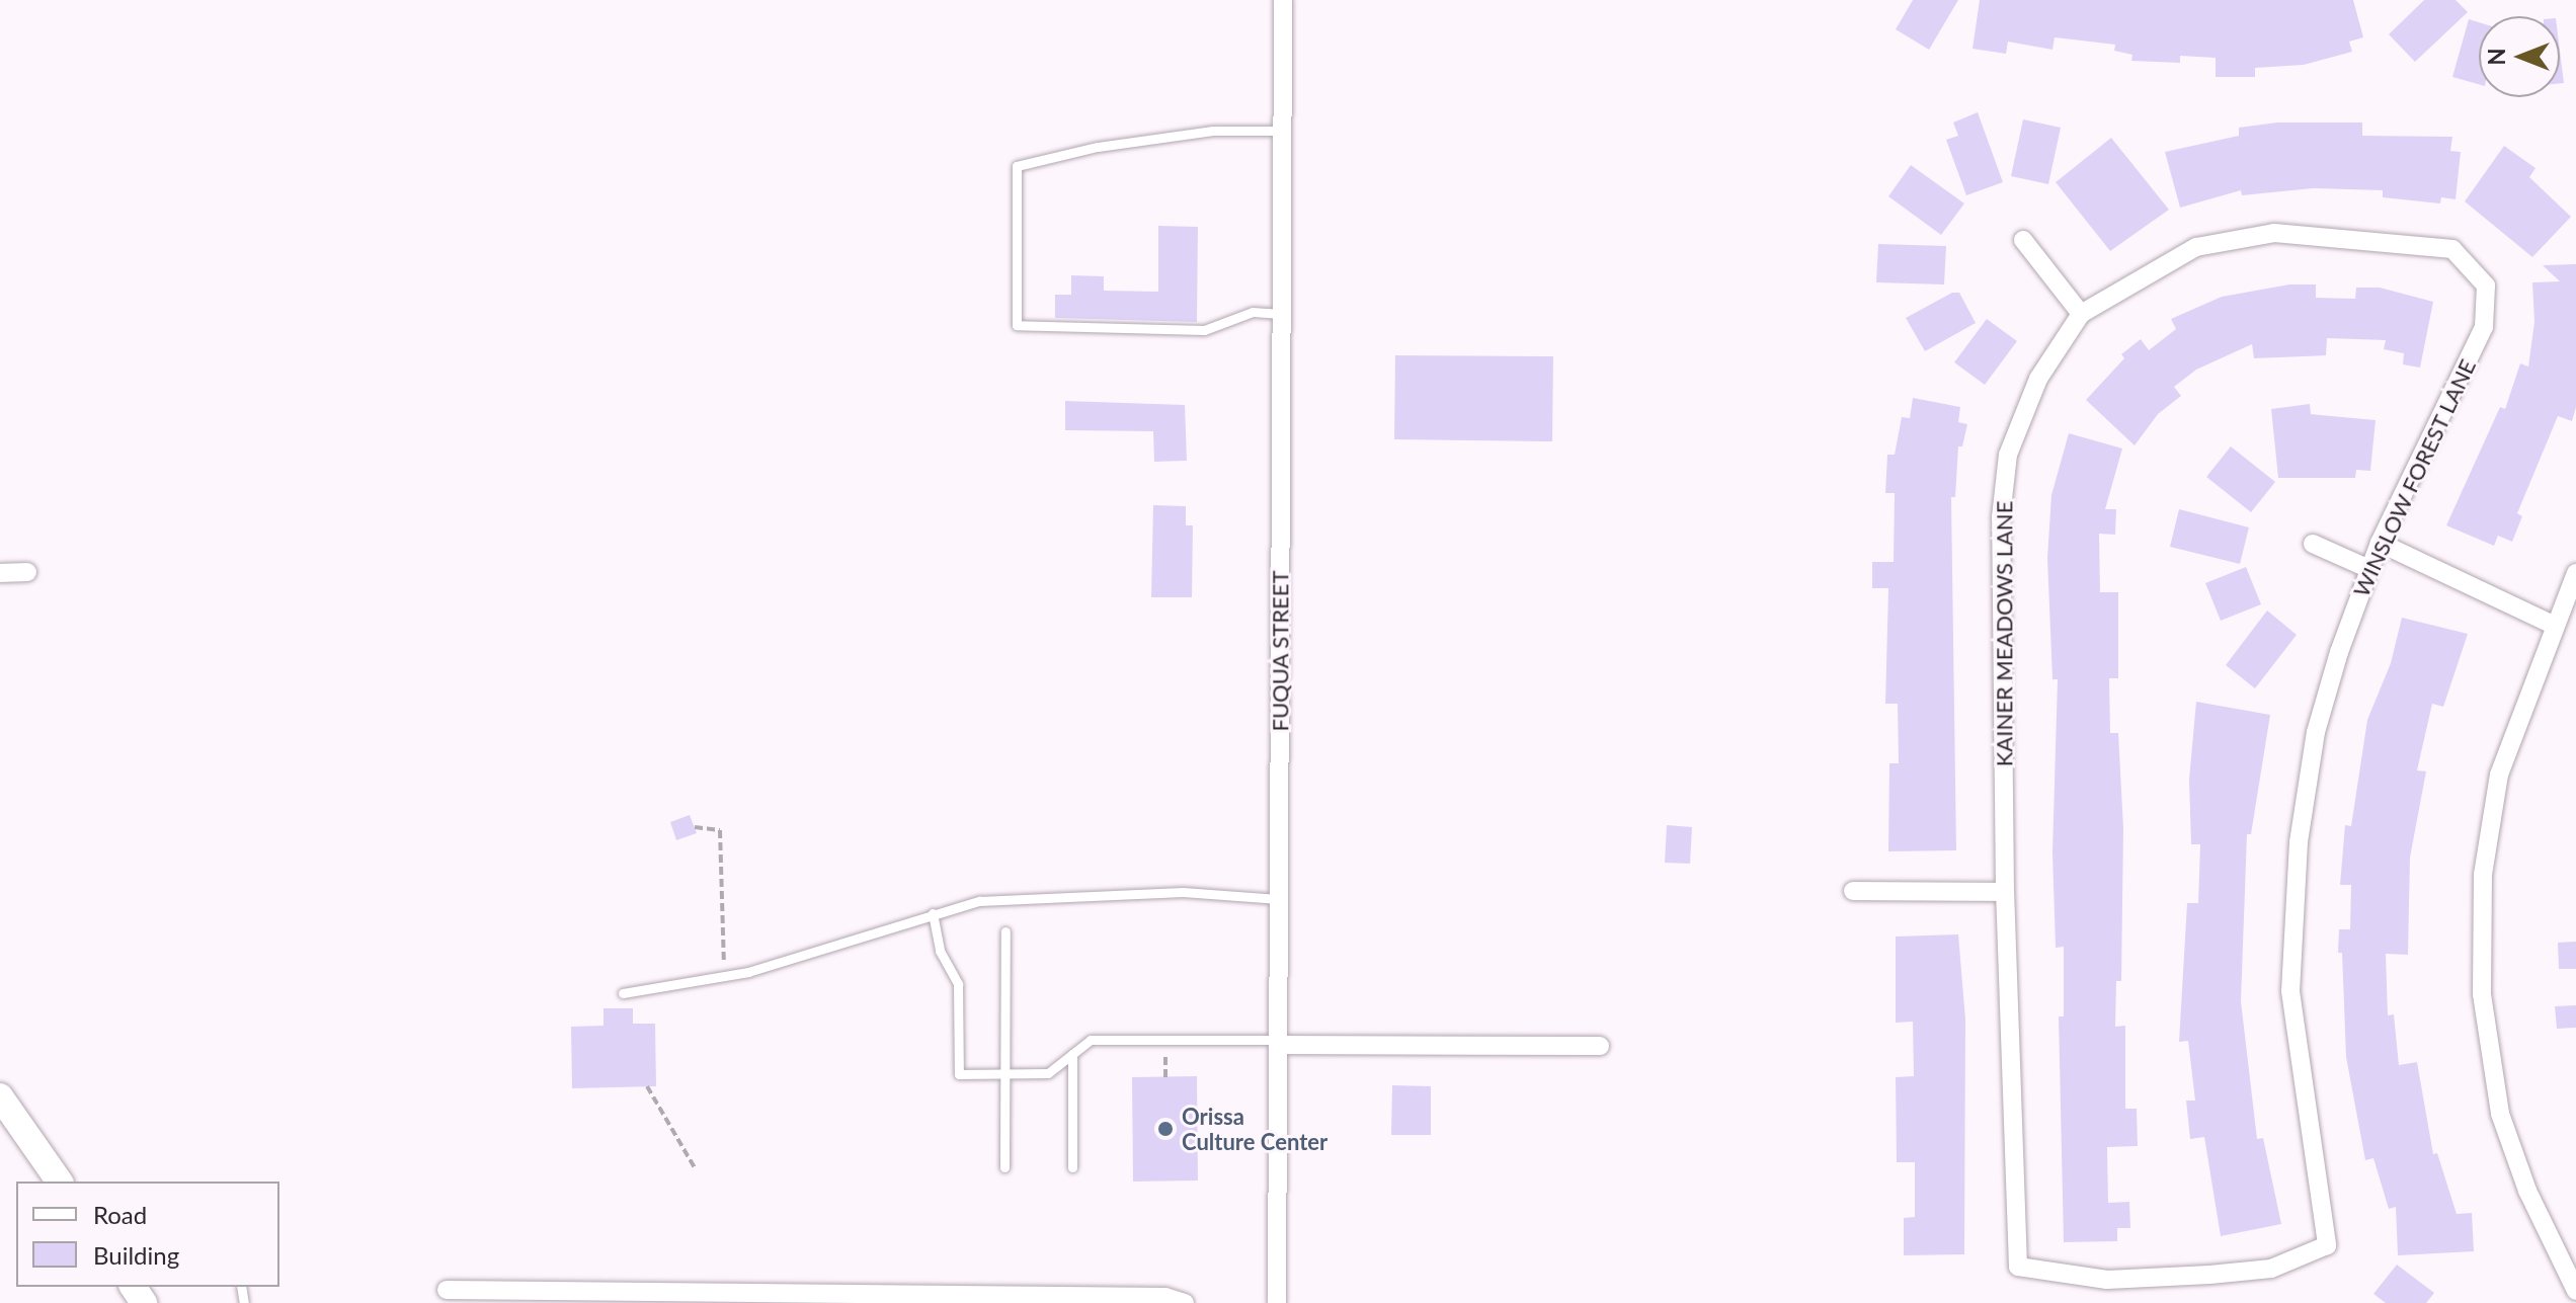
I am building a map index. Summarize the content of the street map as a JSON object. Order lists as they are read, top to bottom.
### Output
{
  "streets": {
    "street": ["WINSLOW FOREST LANE", "KAINER MEADOWS LANE", "FUQUA STREET"]
  },
  "crossings": [
    ["WINSLOW FOREST LANE", "KAINER MEADOWS LANE"]
  ],
  "places": ["Orissa Culture Center"],
  "legend": ["Road", "Building"],
  "north": "left"
}
